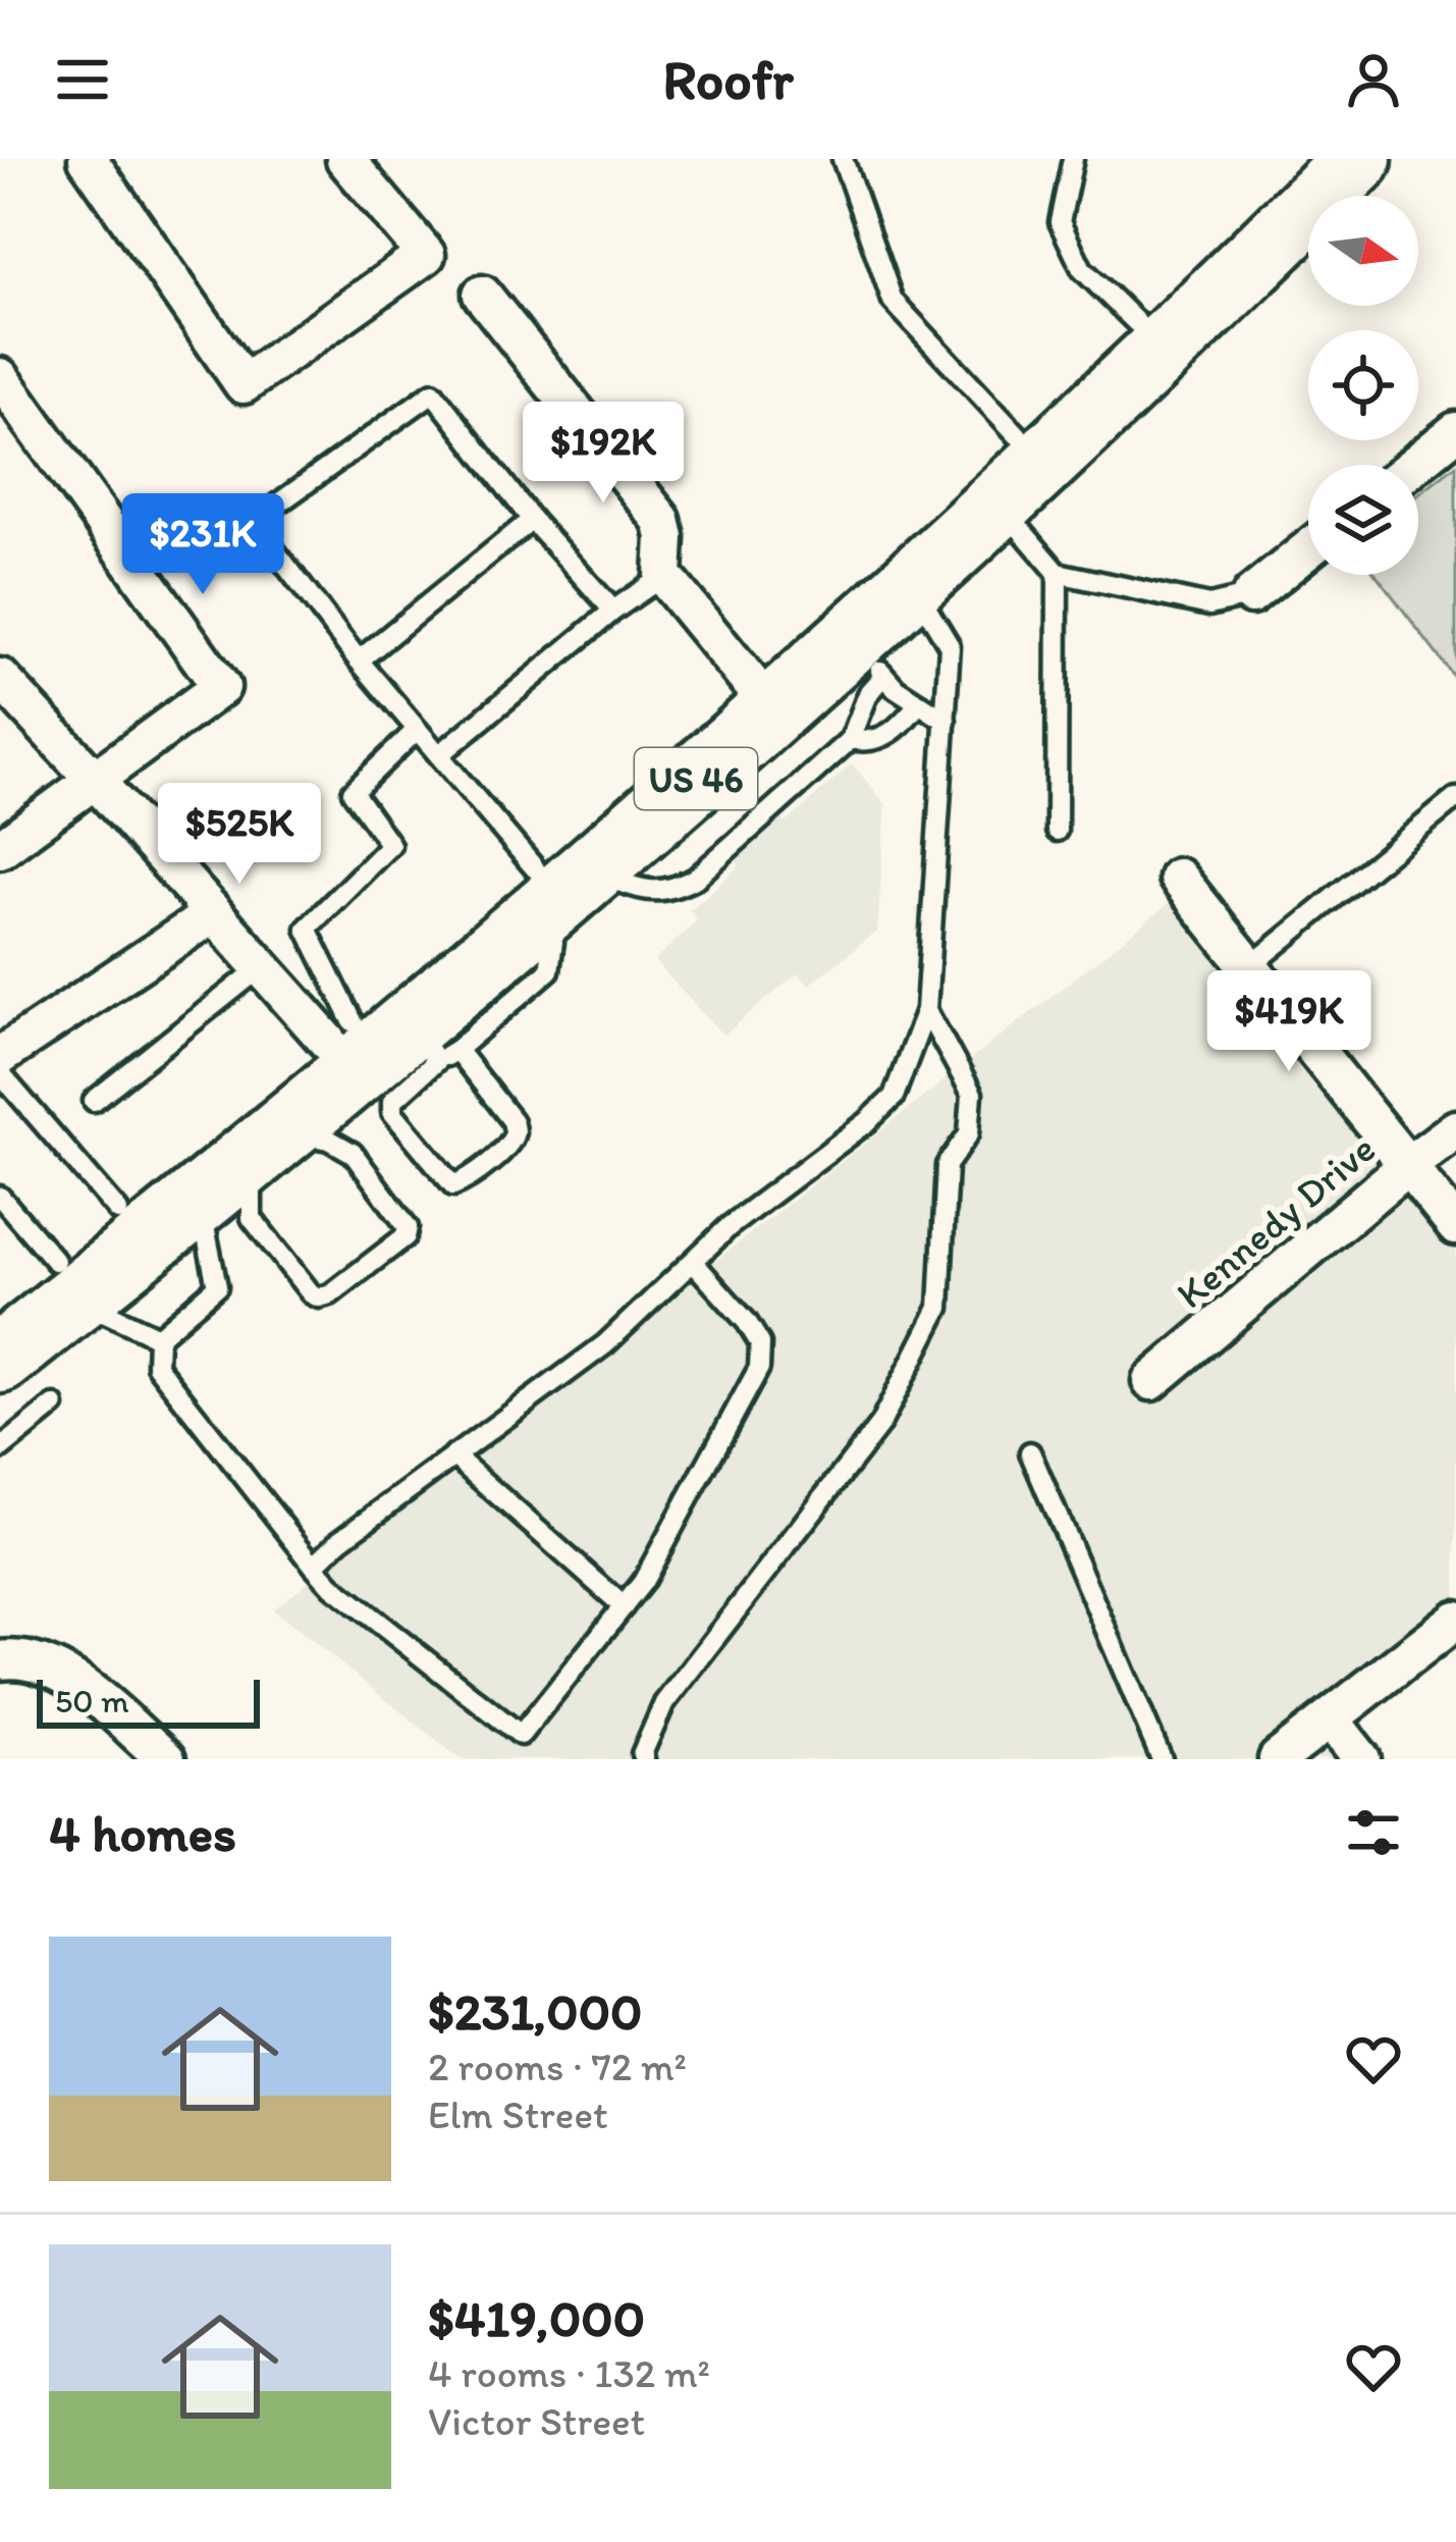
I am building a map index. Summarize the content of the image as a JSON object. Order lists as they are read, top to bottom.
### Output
{
  "streets": {
    "highway": ["US 46"],
    "street": ["Kennedy Drive"]
  },
  "scale_bar": "50 m",
  "north": "right",
  "page": {
    "header": "Roofr",
    "price": [
      "$192K",
      "$231K",
      "$525K",
      "$419K"
    ],
    "scale": "50 m",
    "heading": "4 homes",
    "list": [
      {
        "name": "$231,000",
        "note": "2 rooms · 72 m² · Elm Street"
      },
      {
        "name": "$419,000",
        "note": "4 rooms · 132 m² · Victor Street"
      }
    ]
  }
}
